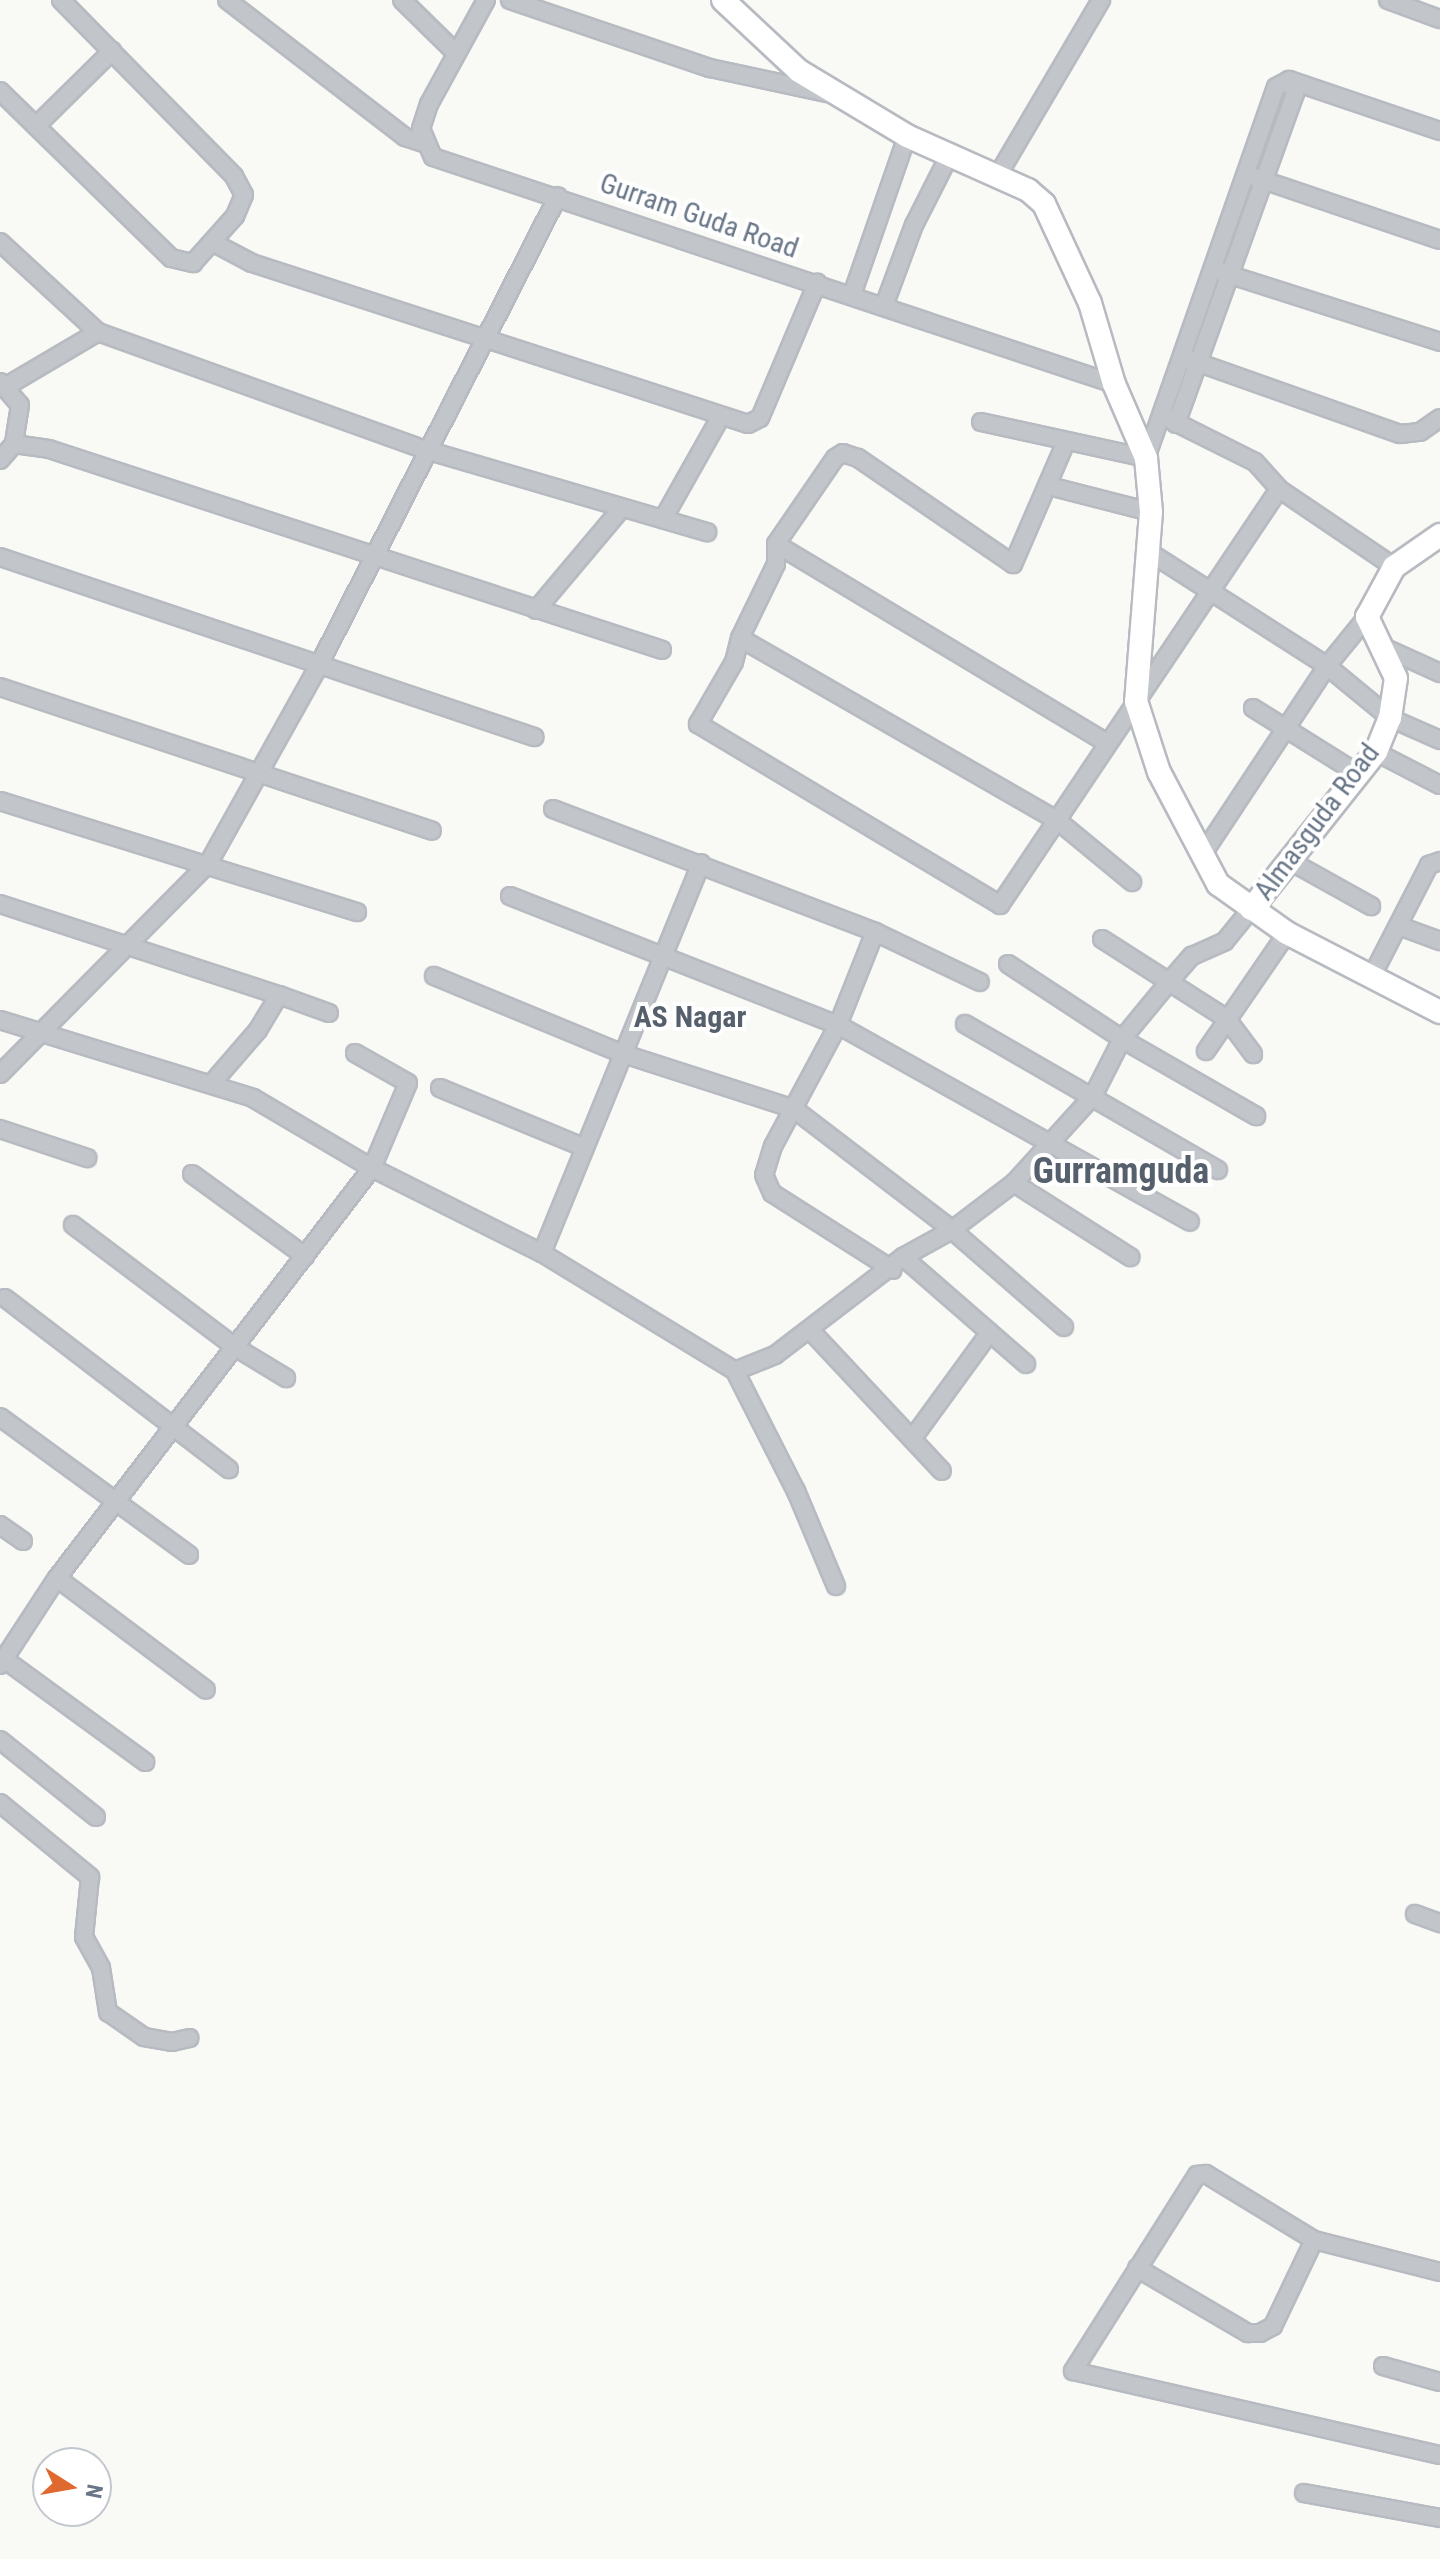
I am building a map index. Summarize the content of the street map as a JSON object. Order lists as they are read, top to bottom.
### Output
{
  "streets": {
    "main road": ["Almasguda Road"],
    "street": ["Gurram Guda Road"]
  },
  "districts": ["AS Nagar", "Gurramguda"],
  "north": "right"
}
